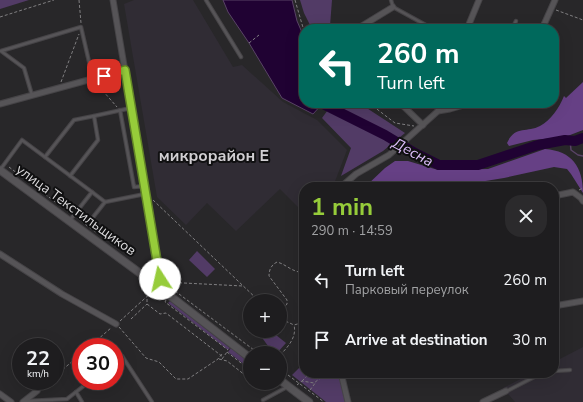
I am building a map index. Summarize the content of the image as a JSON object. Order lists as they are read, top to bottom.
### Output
{
  "streets": {
    "main road": ["улица Текстильщиков"]
  },
  "districts": ["микрорайон Е"],
  "water": ["Десна"],
  "page": {
    "turn": ["260 m", "Turn left"],
    "heading": ["1 min", "290 m · 14:59"],
    "list": [
      {
        "name": "Turn left",
        "note": "Парковый переулок",
        "value": "260 m"
      },
      {
        "name": "Arrive at destination",
        "value": "30 m"
      }
    ],
    "map_buttons": ["+", "−"],
    "speed": "22 km/h",
    "limit": "30"
  }
}
